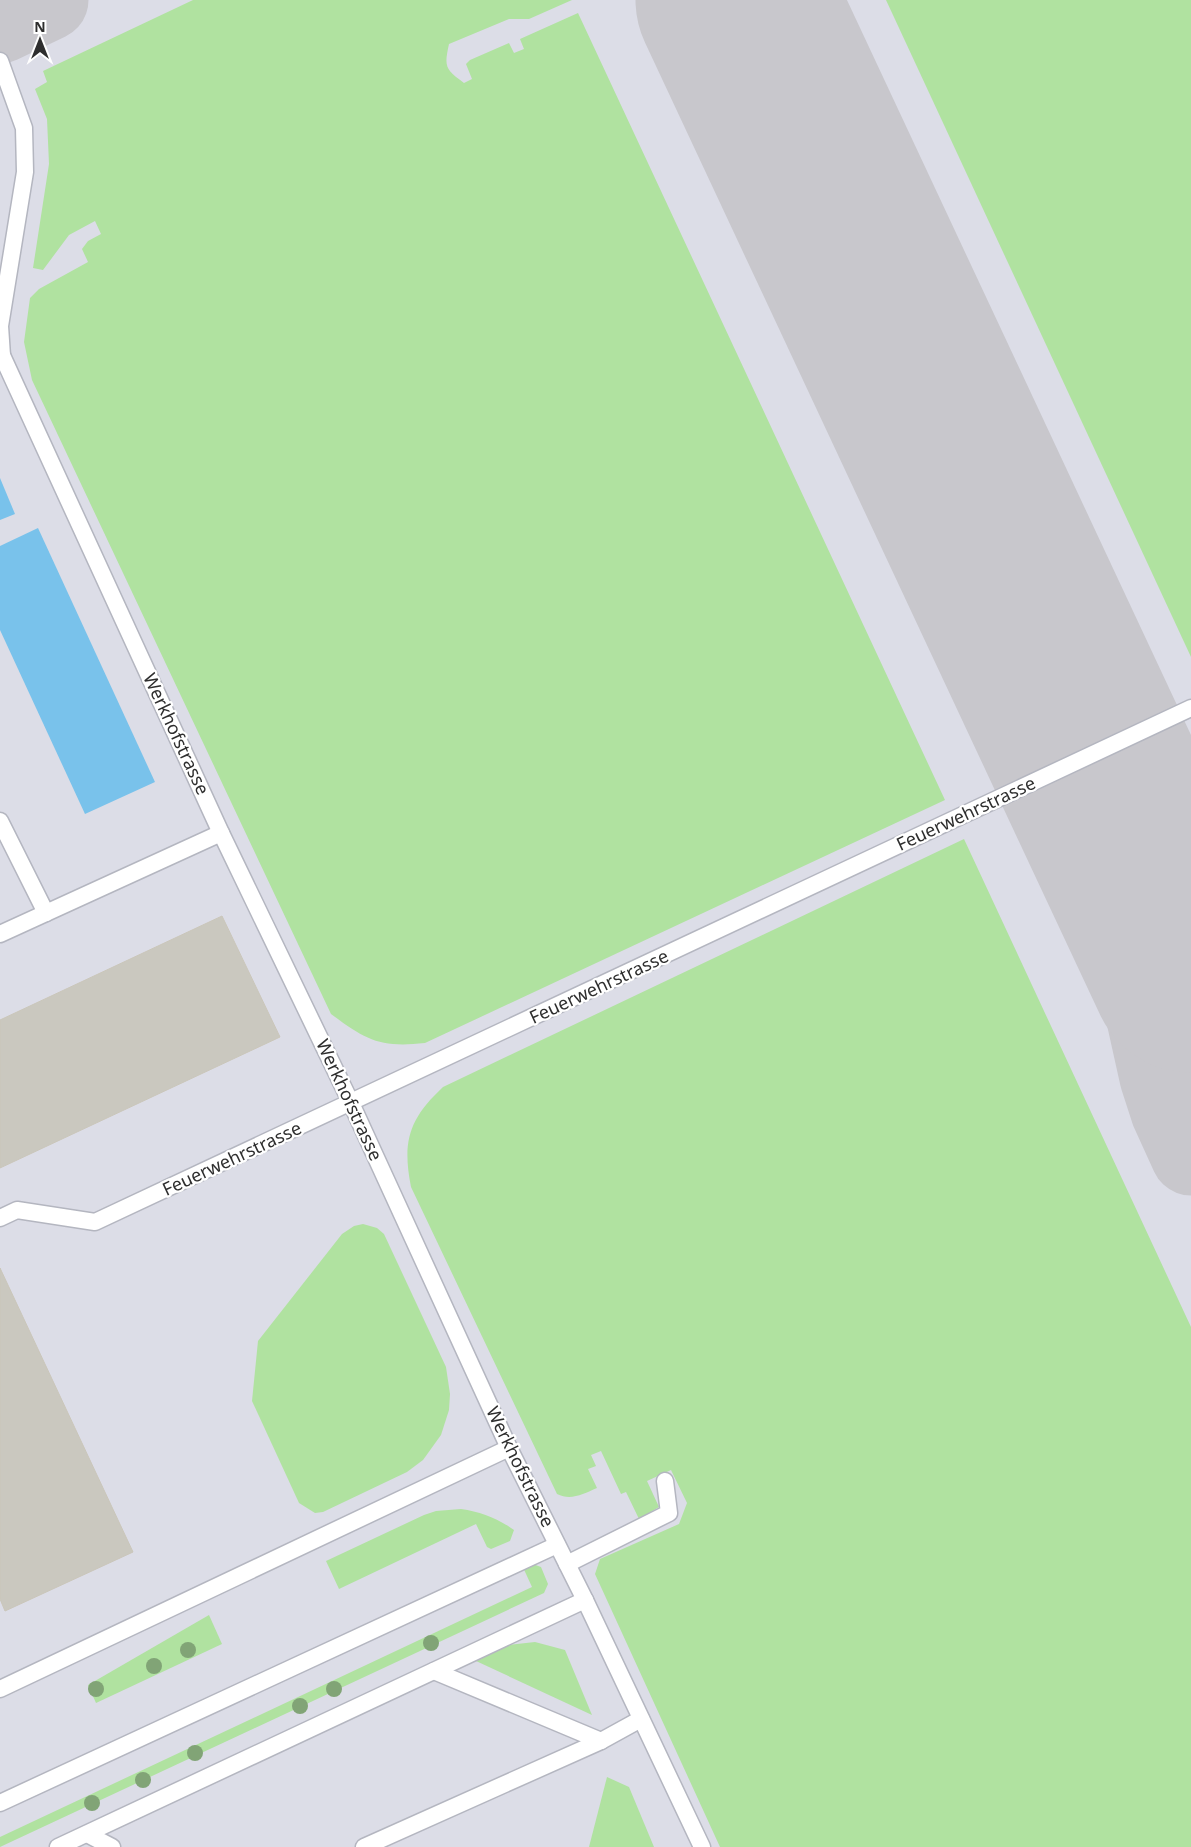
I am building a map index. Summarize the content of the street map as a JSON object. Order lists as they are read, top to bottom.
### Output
{
  "streets": {
    "lane": ["Werkhofstrasse", "Feuerwehrstrasse"]
  },
  "crossings": [
    ["Werkhofstrasse", "Feuerwehrstrasse"]
  ],
  "north": "top"
}
